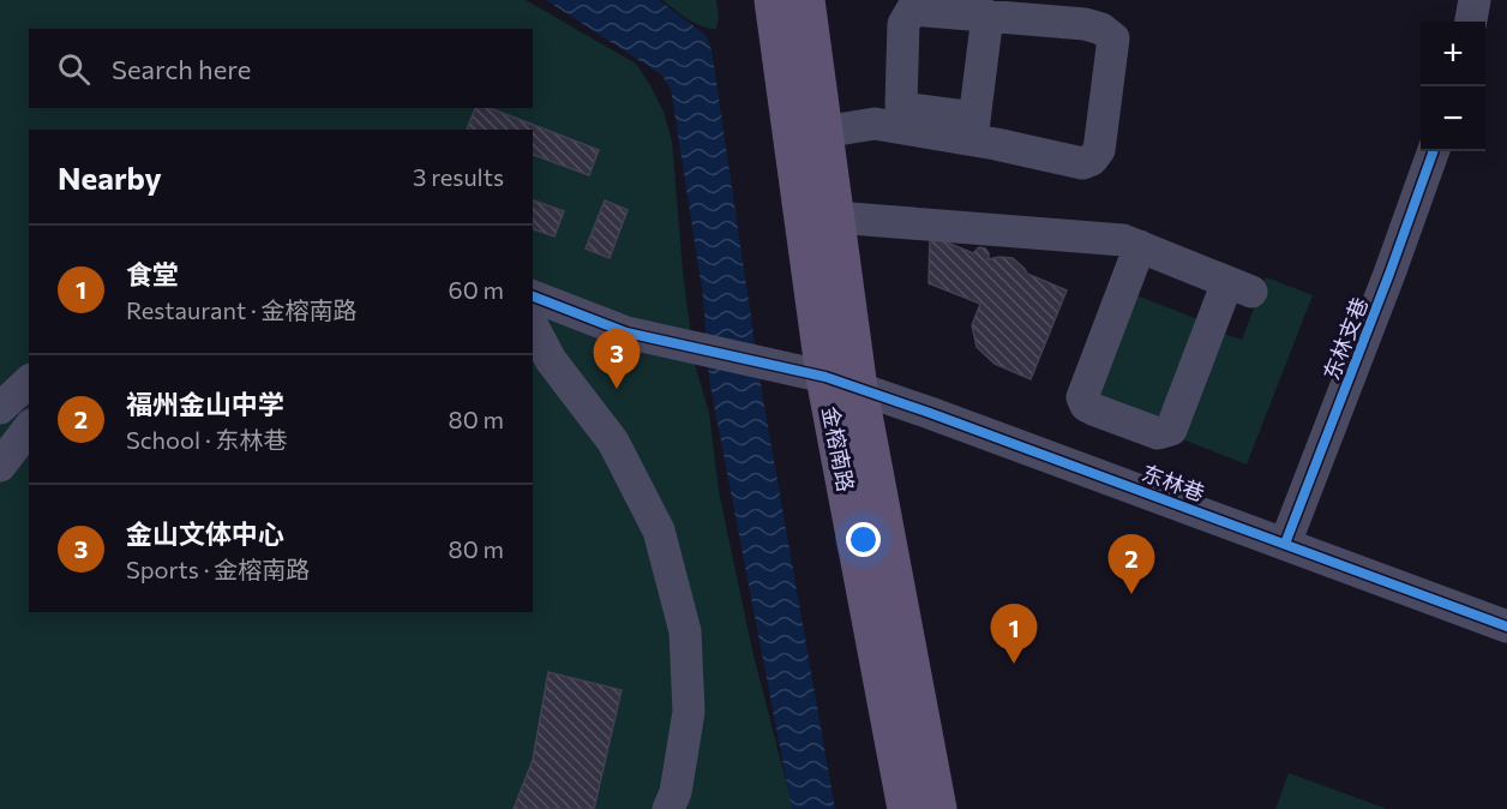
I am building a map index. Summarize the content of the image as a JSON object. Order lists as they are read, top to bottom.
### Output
{
  "streets": {
    "main road": ["金榕南路"],
    "street": ["东林支巷", "东林巷"]
  },
  "crossings": [
    ["东林支巷", "东林巷"],
    ["金榕南路", "东林巷"]
  ],
  "page": {
    "map_buttons": ["+", "−"],
    "search": "Search here",
    "heading": ["Nearby", "3 results"],
    "list": [
      {
        "mark": "1",
        "name": "食堂",
        "note": "Restaurant · 金榕南路",
        "value": "60 m"
      },
      {
        "mark": "2",
        "name": "福州金山中学",
        "note": "School · 东林巷",
        "value": "80 m"
      },
      {
        "mark": "3",
        "name": "金山文体中心",
        "note": "Sports · 金榕南路",
        "value": "80 m"
      }
    ],
    "pins": ["3", "2", "1"]
  }
}
